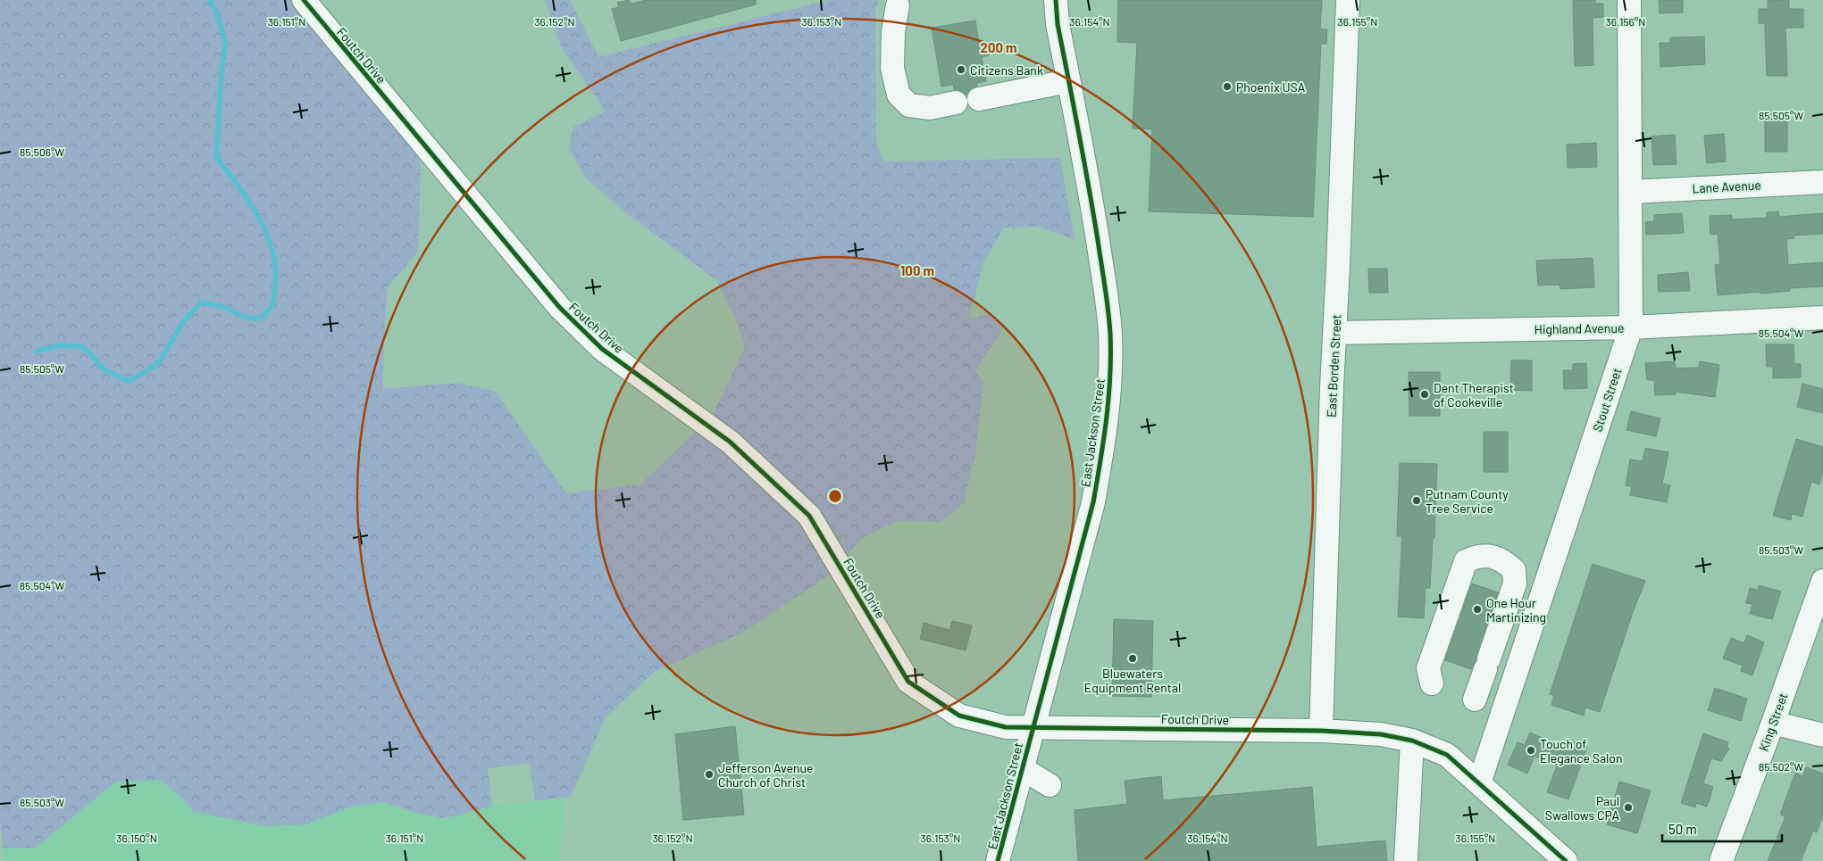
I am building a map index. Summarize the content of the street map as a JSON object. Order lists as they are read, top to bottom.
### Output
{
  "streets": {
    "street": [
      "Foutch Drive",
      "Lane Avenue",
      "Highland Avenue",
      "East Borden Street",
      "Stout Street",
      "East Jackson Street",
      "King Street"
    ]
  },
  "crossings": [
    ["Foutch Drive", "East Borden Street"],
    ["Foutch Drive", "Stout Street"],
    ["Foutch Drive", "East Jackson Street"],
    ["Lane Avenue", "Stout Street"],
    ["Highland Avenue", "East Borden Street"],
    ["Highland Avenue", "Stout Street"]
  ],
  "places": [
    "Citizens Bank",
    "Phoenix USA",
    "Dent Therapist of Cookeville",
    "Putnam County Tree Service",
    "One Hour Martinizing",
    "Bluewaters Equipment Rental",
    "Touch of Elegance Salon",
    "Jefferson Avenue Church of Christ",
    "Paul Swallows CPA"
  ],
  "scale_bar": "50 m",
  "coordinates": [
    "36.151°N",
    "36.152°N",
    "36.153°N",
    "36.154°N",
    "36.155°N",
    "36.156°N",
    "85.505°W",
    "85.506°W",
    "85.504°W",
    "85.503°W",
    "85.502°W",
    "36.150°N"
  ],
  "rings": ["200 m", "100 m"]
}
